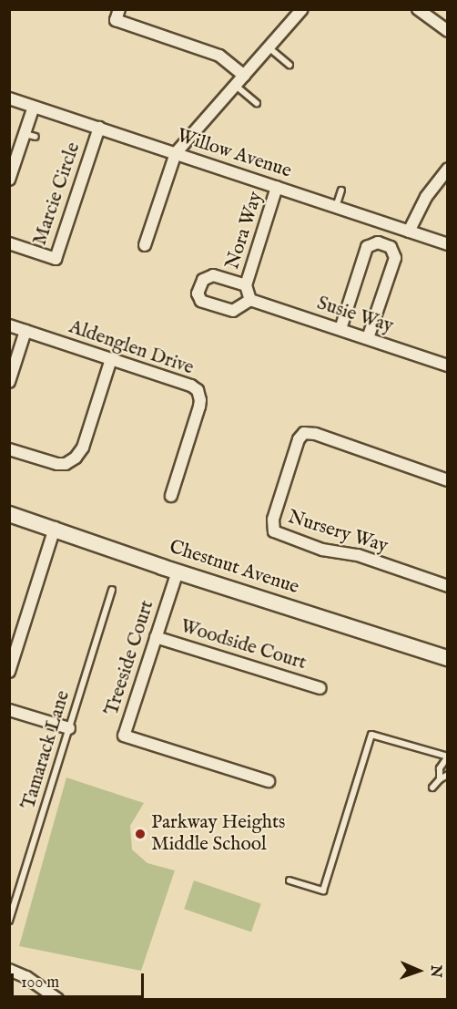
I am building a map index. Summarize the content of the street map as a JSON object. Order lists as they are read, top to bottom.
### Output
{
  "streets": {
    "main road": ["Chestnut Avenue"],
    "street": [
      "Willow Avenue",
      "Marcie Circle",
      "Nora Way",
      "Susie Way",
      "Aldenglen Drive",
      "Nursery Way",
      "Woodside Court",
      "Treeside Court"
    ],
    "lane": ["Tamarack Lane"]
  },
  "crossings": [
    ["Willow Avenue", "Marcie Circle"],
    ["Willow Avenue", "Nora Way"],
    ["Chestnut Avenue", "Treeside Court"],
    ["Woodside Court", "Treeside Court"]
  ],
  "places": ["Parkway Heights Middle School"],
  "scale_bar": "100 m",
  "north": "right"
}
